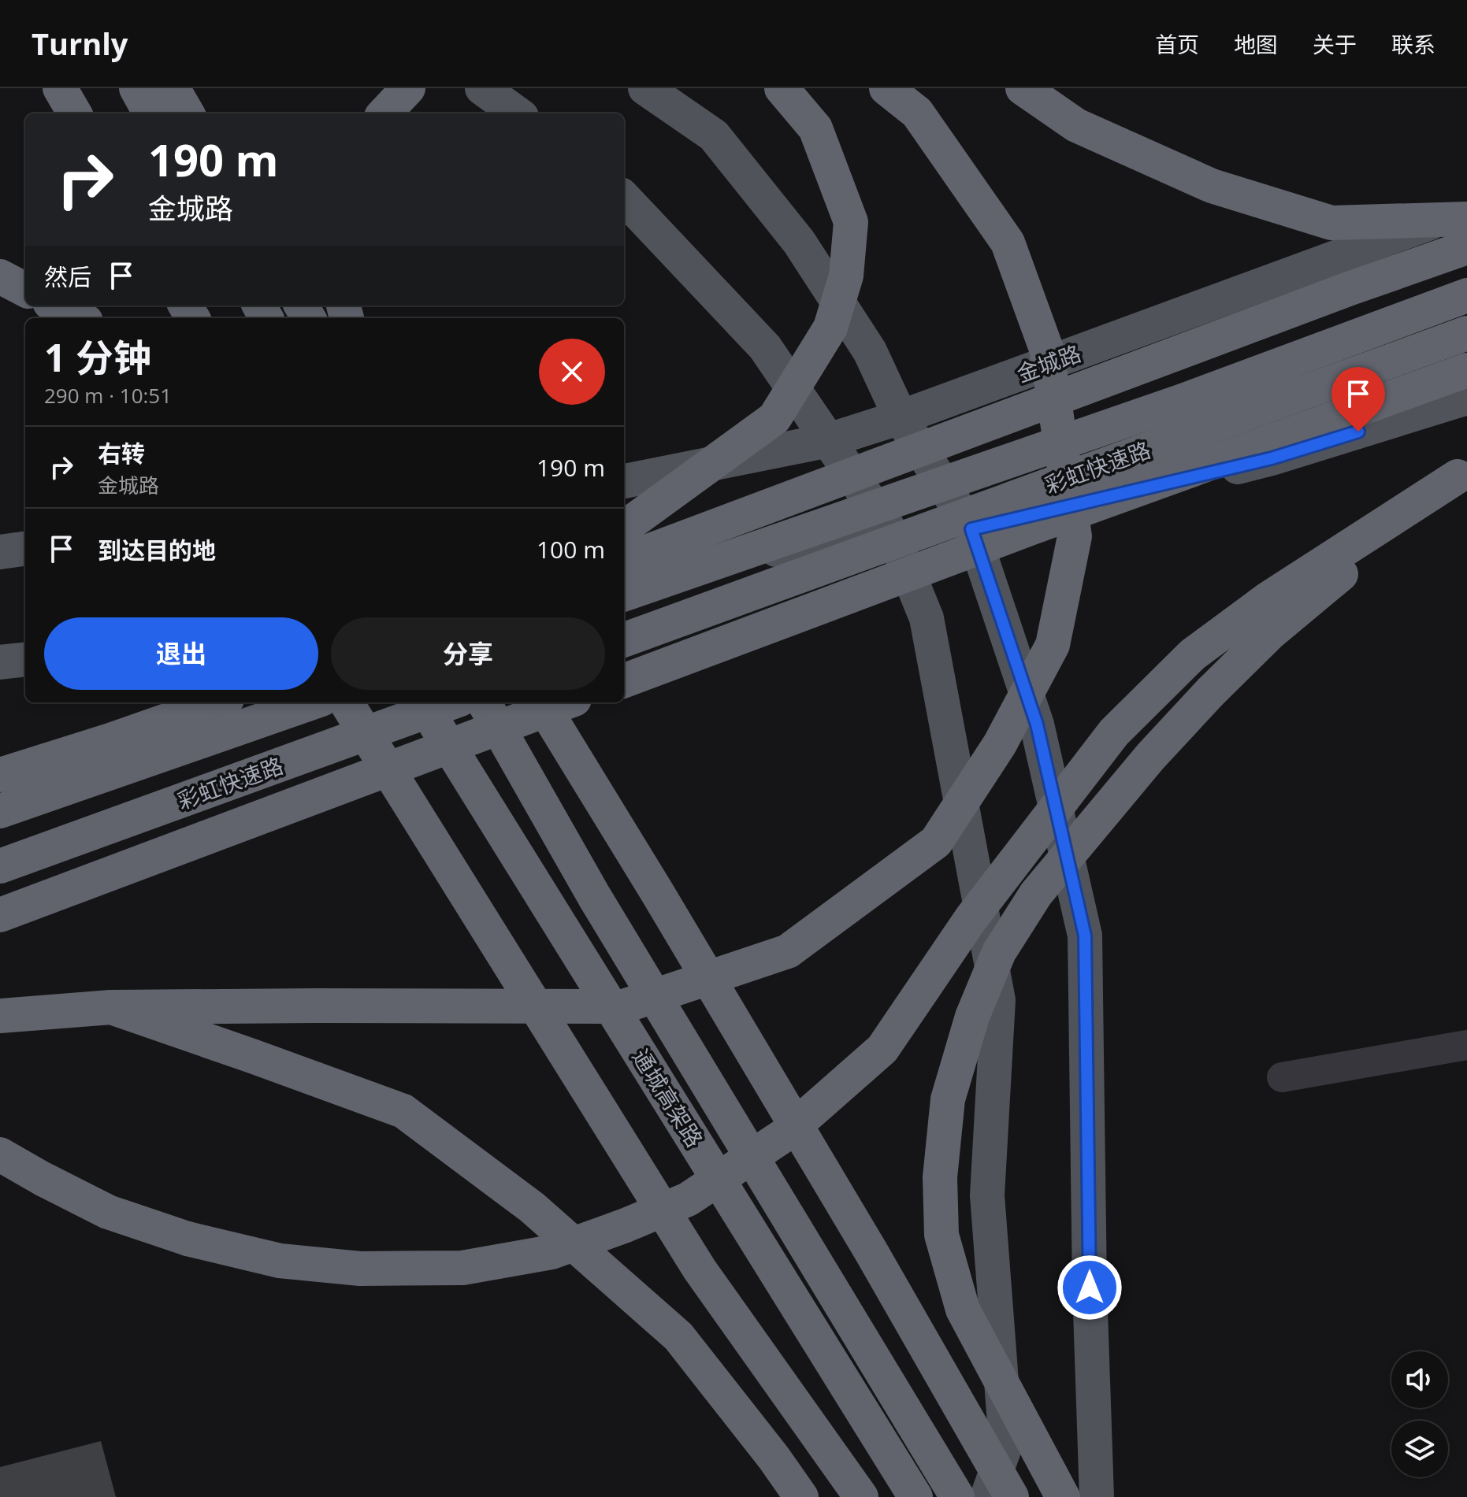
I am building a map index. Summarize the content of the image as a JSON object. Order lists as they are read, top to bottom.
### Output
{
  "streets": {
    "highway": ["彩虹快速路", "通城高架路"],
    "main road": ["金城路"]
  },
  "page": {
    "header": "Turnly",
    "nav": [
      "首页",
      "地图",
      "关于",
      "联系"
    ],
    "turn": ["190 m", "金城路"],
    "then": "然后",
    "heading": ["1 分钟", "290 m · 10:51"],
    "list": [
      {
        "name": "右转",
        "note": "金城路",
        "value": "190 m"
      },
      {
        "name": "到达目的地",
        "value": "100 m"
      }
    ],
    "buttons": ["退出", "分享"]
  }
}
